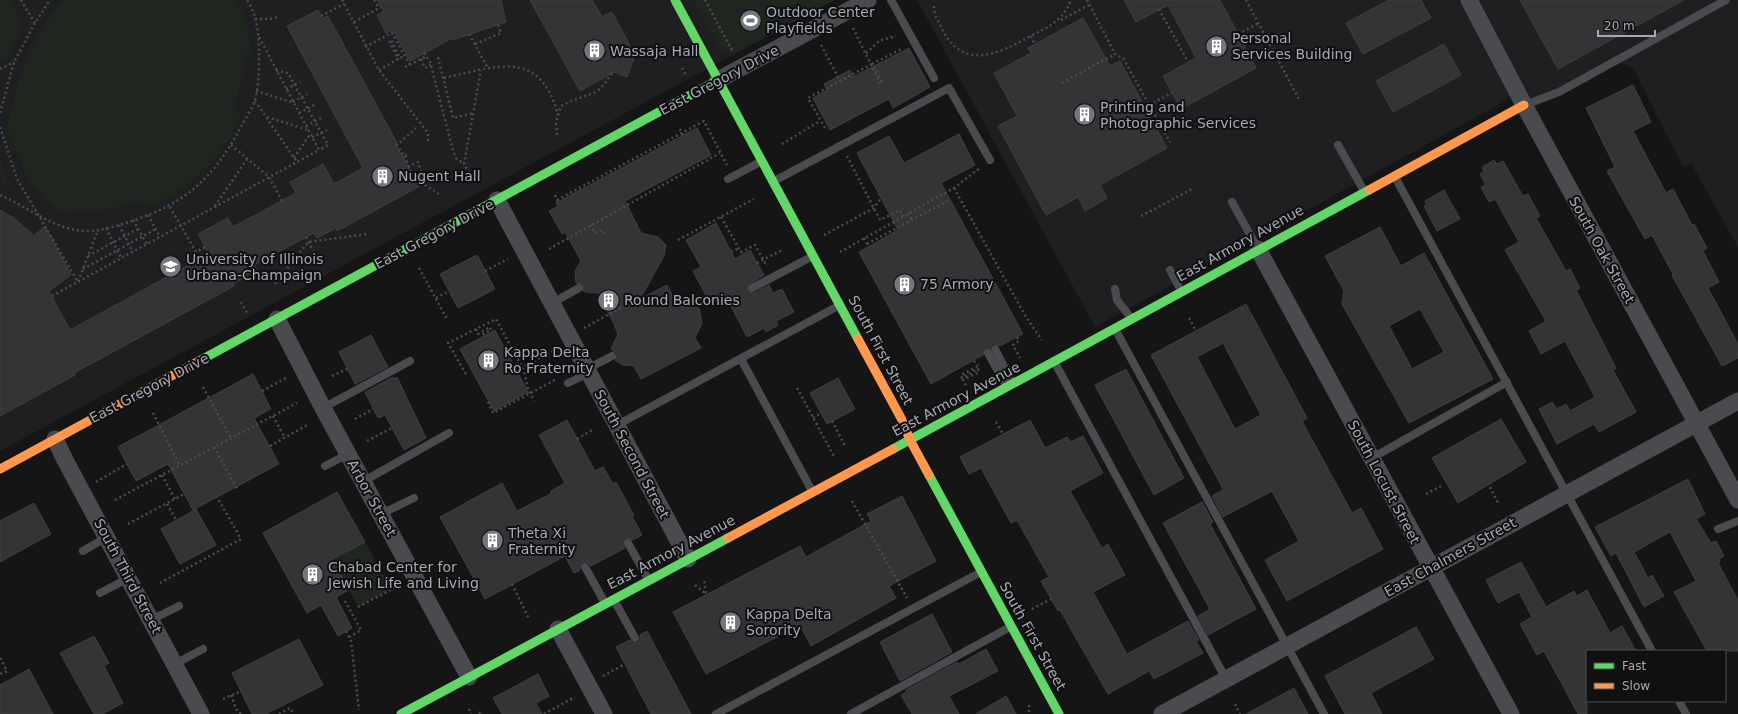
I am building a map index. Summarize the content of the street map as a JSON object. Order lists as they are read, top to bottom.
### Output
{
  "streets": {
    "street": [
      "East Gregory Drive",
      "East Armory Avenue",
      "South Oak Street",
      "South First Street",
      "South Second Street",
      "South Locust Street",
      "Arbor Street",
      "East Chalmers Street",
      "South Third Street"
    ]
  },
  "crossings": [
    ["East Gregory Drive", "South First Street"],
    ["East Gregory Drive", "South Second Street"],
    ["East Gregory Drive", "Arbor Street"],
    ["East Gregory Drive", "South Third Street"],
    ["East Armory Avenue", "South Oak Street"],
    ["East Armory Avenue", "South First Street"],
    ["East Armory Avenue", "South Second Street"],
    ["East Armory Avenue", "South Locust Street"],
    ["East Armory Avenue", "Arbor Street"],
    ["South Oak Street", "East Chalmers Street"],
    ["South Locust Street", "East Chalmers Street"]
  ],
  "places": {
    "sports": ["Outdoor Center Playfields"],
    "building": [
      "Personal Services Building",
      "Wassaja Hall",
      "Printing and Photographic Services",
      "Nugent Hall",
      "75 Armory",
      "Round Balconies",
      "Kappa Delta Ro Fraternity",
      "Theta Xi Fraternity",
      "Chabad Center for Jewish Life and Living",
      "Kappa Delta Sorority"
    ],
    "school or university": ["University of Illinois Urbana-Champaign"]
  },
  "legend": ["Fast", "Slow"],
  "scale_bar": "20 m"
}
